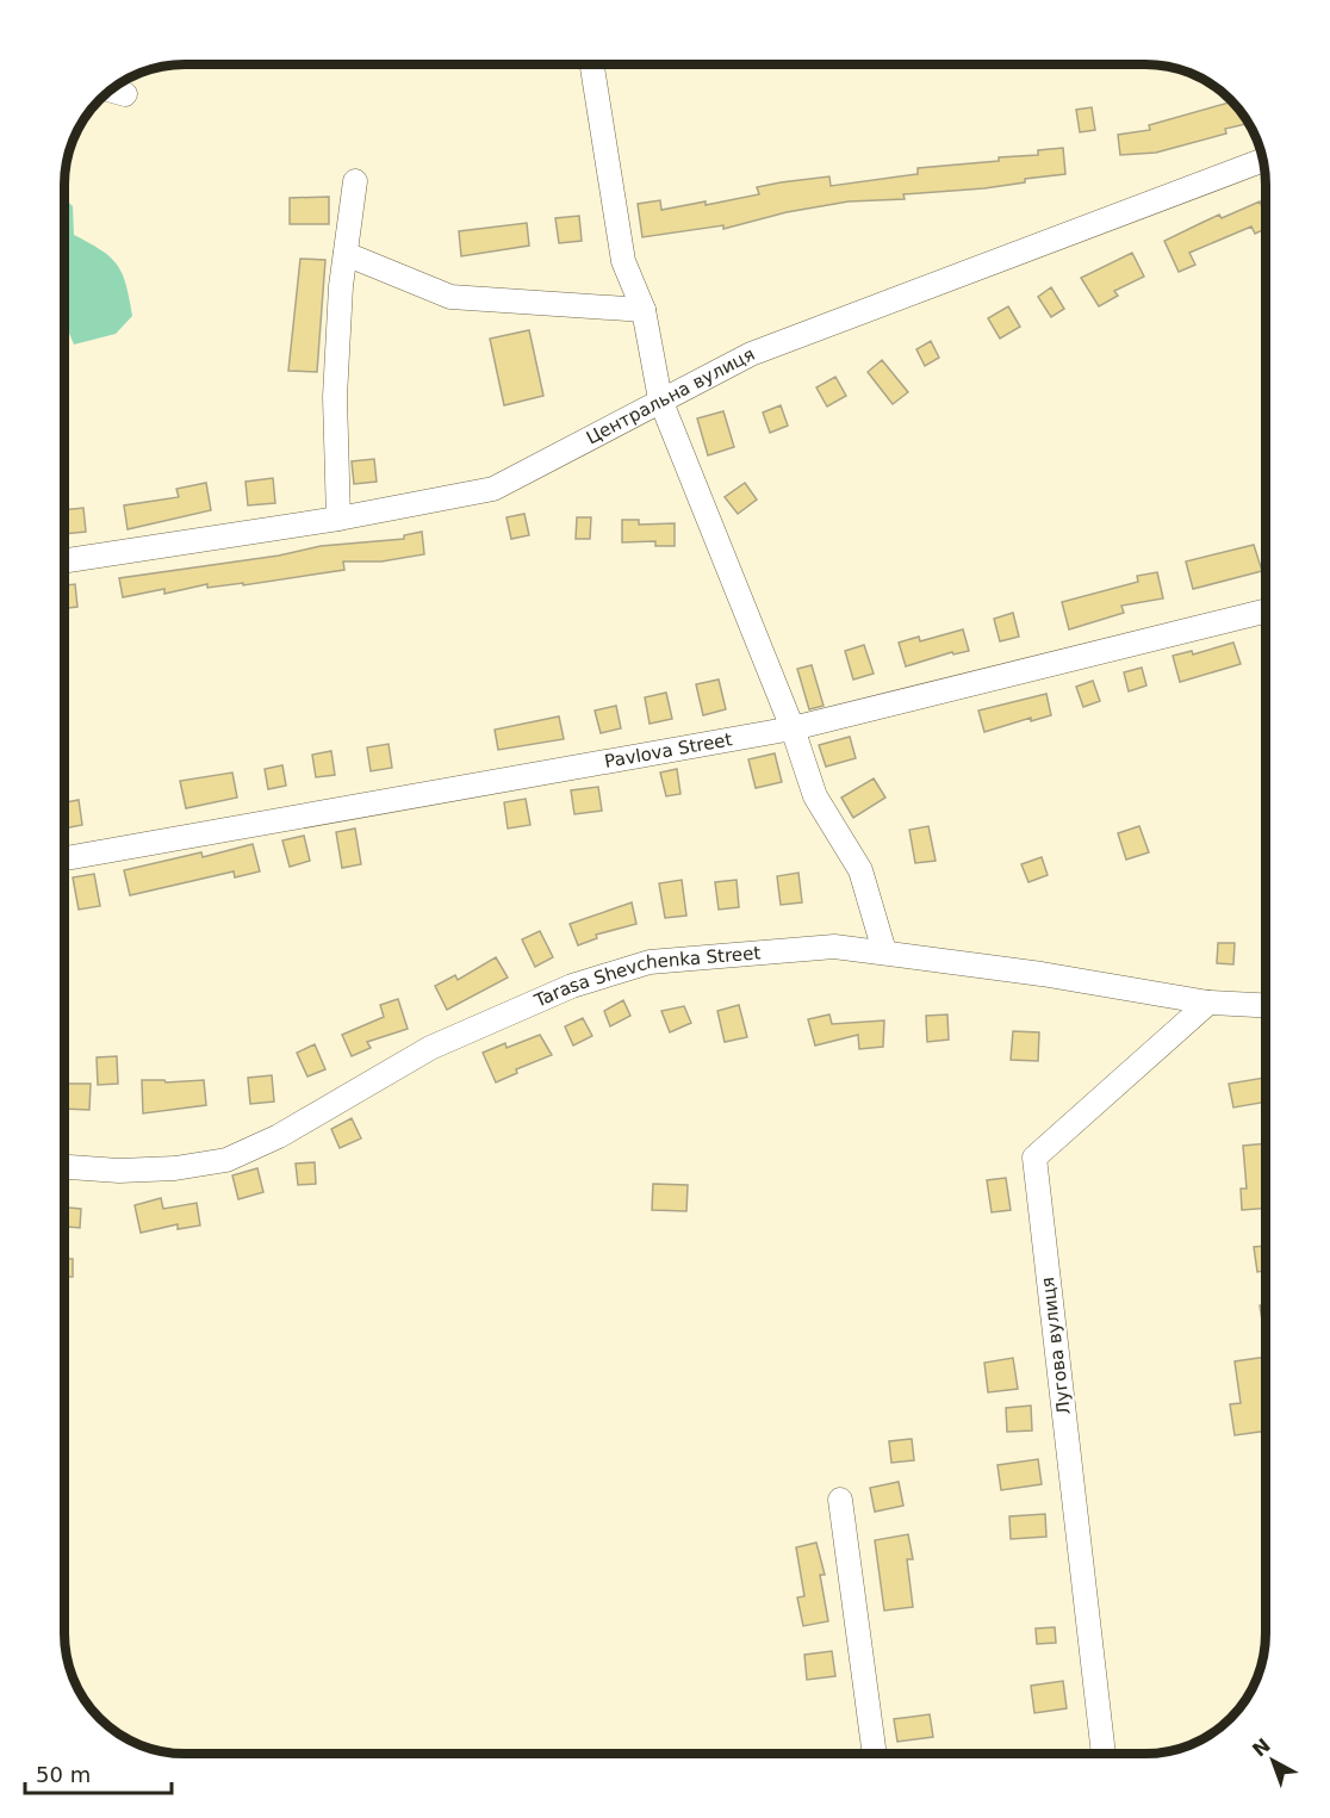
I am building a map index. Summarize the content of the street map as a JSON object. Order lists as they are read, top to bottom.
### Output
{
  "streets": {
    "street": [
      "Центральна вулиця",
      "Pavlova Street",
      "Tarasa Shevchenka Street",
      "Лугова вулиця"
    ]
  },
  "crossings": [
    ["Tarasa Shevchenka Street", "Лугова вулиця"]
  ],
  "scale_bar": "50 m",
  "north": "top left"
}
